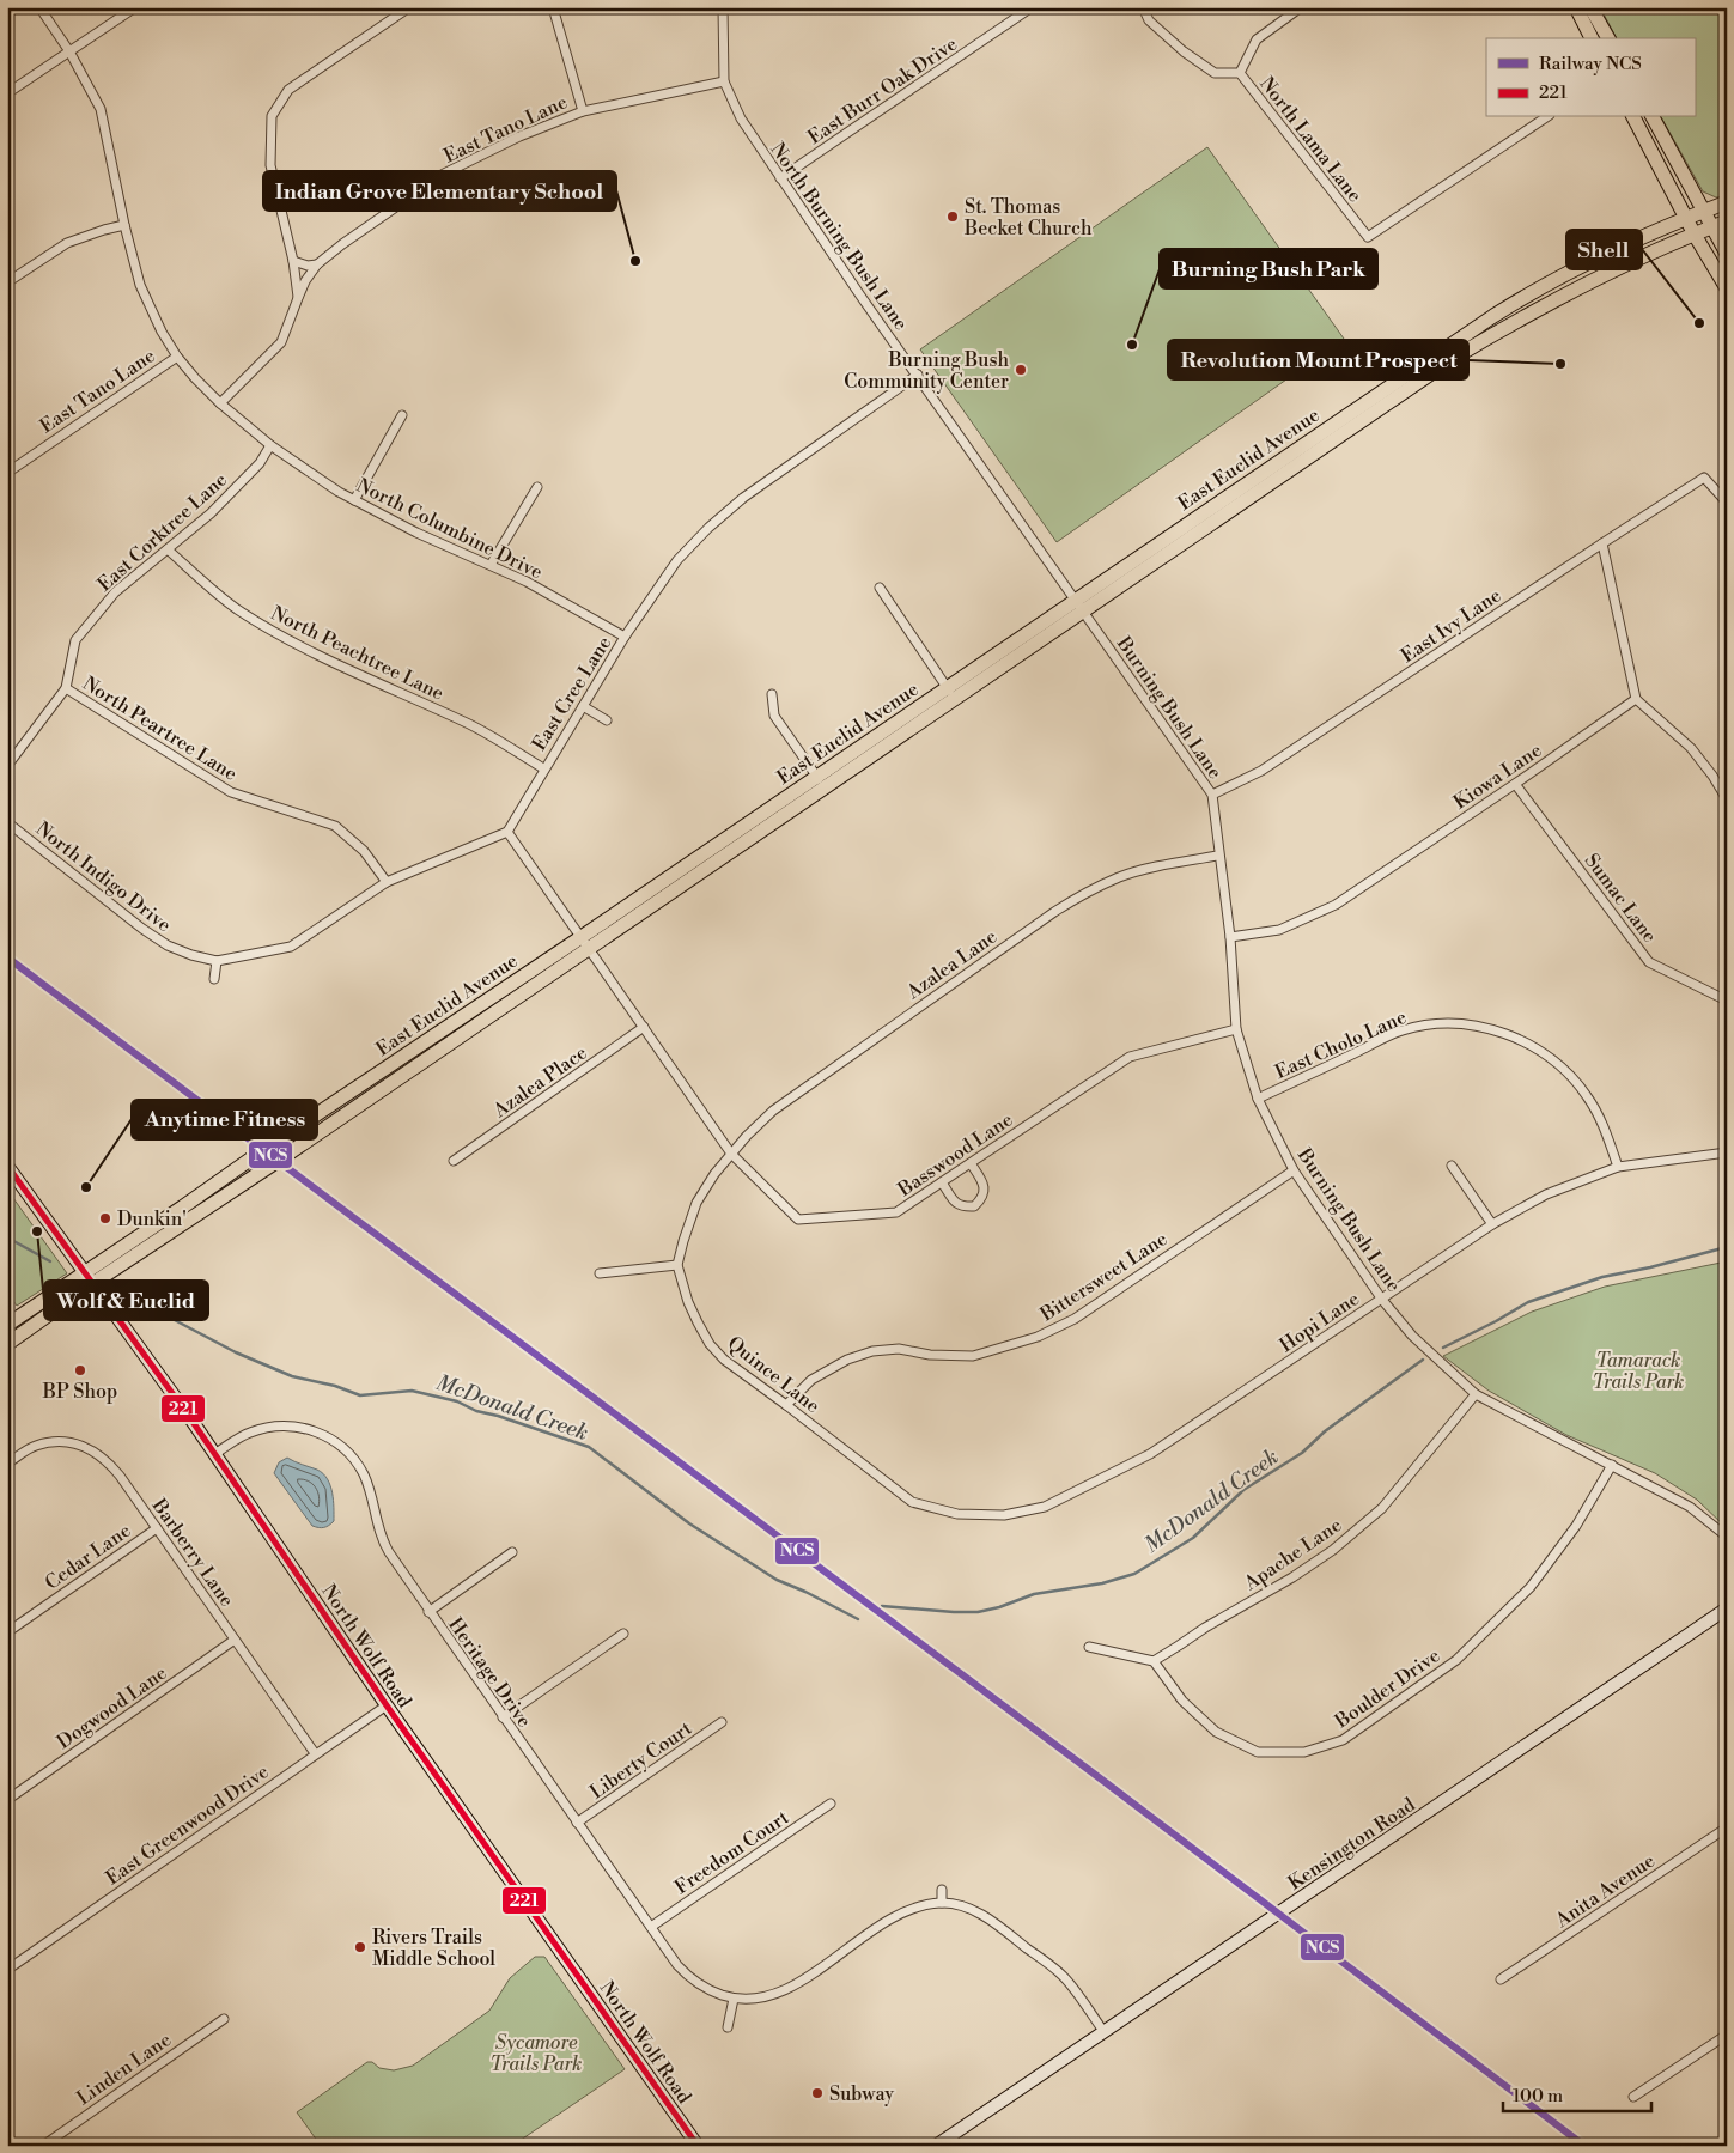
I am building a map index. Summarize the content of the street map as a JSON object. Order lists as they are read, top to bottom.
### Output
{
  "streets": {
    "main road": ["East Euclid Avenue", "North Wolf Road", "Kensington Road"],
    "street": [
      "East Burr Oak Drive",
      "East Tano Lane",
      "North Lama Lane",
      "North Burning Bush Lane",
      "North Columbine Drive",
      "East Corktree Lane",
      "East Ivy Lane",
      "North Peachtree Lane",
      "East Cree Lane",
      "Burning Bush Lane",
      "North Peartree Lane",
      "Kiowa Lane",
      "North Indigo Drive",
      "Sumac Lane",
      "Azalea Lane",
      "East Cholo Lane",
      "Azalea Place",
      "Basswood Lane",
      "Bittersweet Lane",
      "Hopi Lane",
      "Quince Lane",
      "Barberry Lane",
      "Apache Lane",
      "Cedar Lane",
      "Heritage Drive",
      "Boulder Drive",
      "Dogwood Lane",
      "Liberty Court",
      "East Greenwood Drive",
      "Freedom Court",
      "Anita Avenue",
      "Linden Lane"
    ]
  },
  "crossings": [
    ["East Burr Oak Drive", "North Burning Bush Lane"],
    ["East Tano Lane", "North Burning Bush Lane"],
    ["East Tano Lane", "North Columbine Drive"],
    ["North Burning Bush Lane", "East Euclid Avenue"],
    ["North Burning Bush Lane", "East Cree Lane"],
    ["North Burning Bush Lane", "Burning Bush Lane"],
    ["East Euclid Avenue", "Burning Bush Lane"],
    ["East Euclid Avenue", "Basswood Lane"],
    ["East Euclid Avenue", "North Wolf Road"],
    ["North Columbine Drive", "East Corktree Lane"],
    ["North Columbine Drive", "East Cree Lane"],
    ["East Corktree Lane", "North Peachtree Lane"],
    ["East Corktree Lane", "North Peartree Lane"],
    ["East Ivy Lane", "Burning Bush Lane"],
    ["North Peachtree Lane", "East Cree Lane"],
    ["East Cree Lane", "Basswood Lane"],
    ["Burning Bush Lane", "Kiowa Lane"],
    ["Burning Bush Lane", "Azalea Lane"],
    ["Burning Bush Lane", "East Cholo Lane"],
    ["Burning Bush Lane", "Basswood Lane"],
    ["Burning Bush Lane", "Bittersweet Lane"],
    ["Burning Bush Lane", "Hopi Lane"],
    ["Burning Bush Lane", "Apache Lane"],
    ["Burning Bush Lane", "Boulder Drive"],
    ["Kiowa Lane", "Sumac Lane"],
    ["Azalea Lane", "Basswood Lane"],
    ["Azalea Lane", "Quince Lane"],
    ["East Cholo Lane", "Hopi Lane"],
    ["Azalea Place", "Basswood Lane"],
    ["Basswood Lane", "Quince Lane"],
    ["Bittersweet Lane", "Quince Lane"],
    ["Hopi Lane", "Quince Lane"],
    ["Barberry Lane", "Cedar Lane"],
    ["Barberry Lane", "Dogwood Lane"],
    ["Barberry Lane", "East Greenwood Drive"],
    ["Apache Lane", "Boulder Drive"],
    ["North Wolf Road", "Heritage Drive"],
    ["North Wolf Road", "East Greenwood Drive"],
    ["Heritage Drive", "Liberty Court"],
    ["Heritage Drive", "Kensington Road"],
    ["Heritage Drive", "Freedom Court"]
  ],
  "water": ["McDonald Creek"],
  "parks": ["Tamarack Trails Park", "Sycamore Trails Park"],
  "places": [
    "St. Thomas Becket Church",
    "Indian Grove Elementary School",
    "Shell",
    "Burning Bush Park",
    "Revolution Mount Prospect",
    "Burning Bush Community Center",
    "Anytime Fitness",
    "Dunkin'",
    "Wolf & Euclid",
    "BP Shop",
    "Rivers Trails Middle School",
    "Subway"
  ],
  "lines": ["rail line NCS", "transit line 221"],
  "legend": ["Railway NCS", "221"],
  "scale_bar": "100 m"
}
